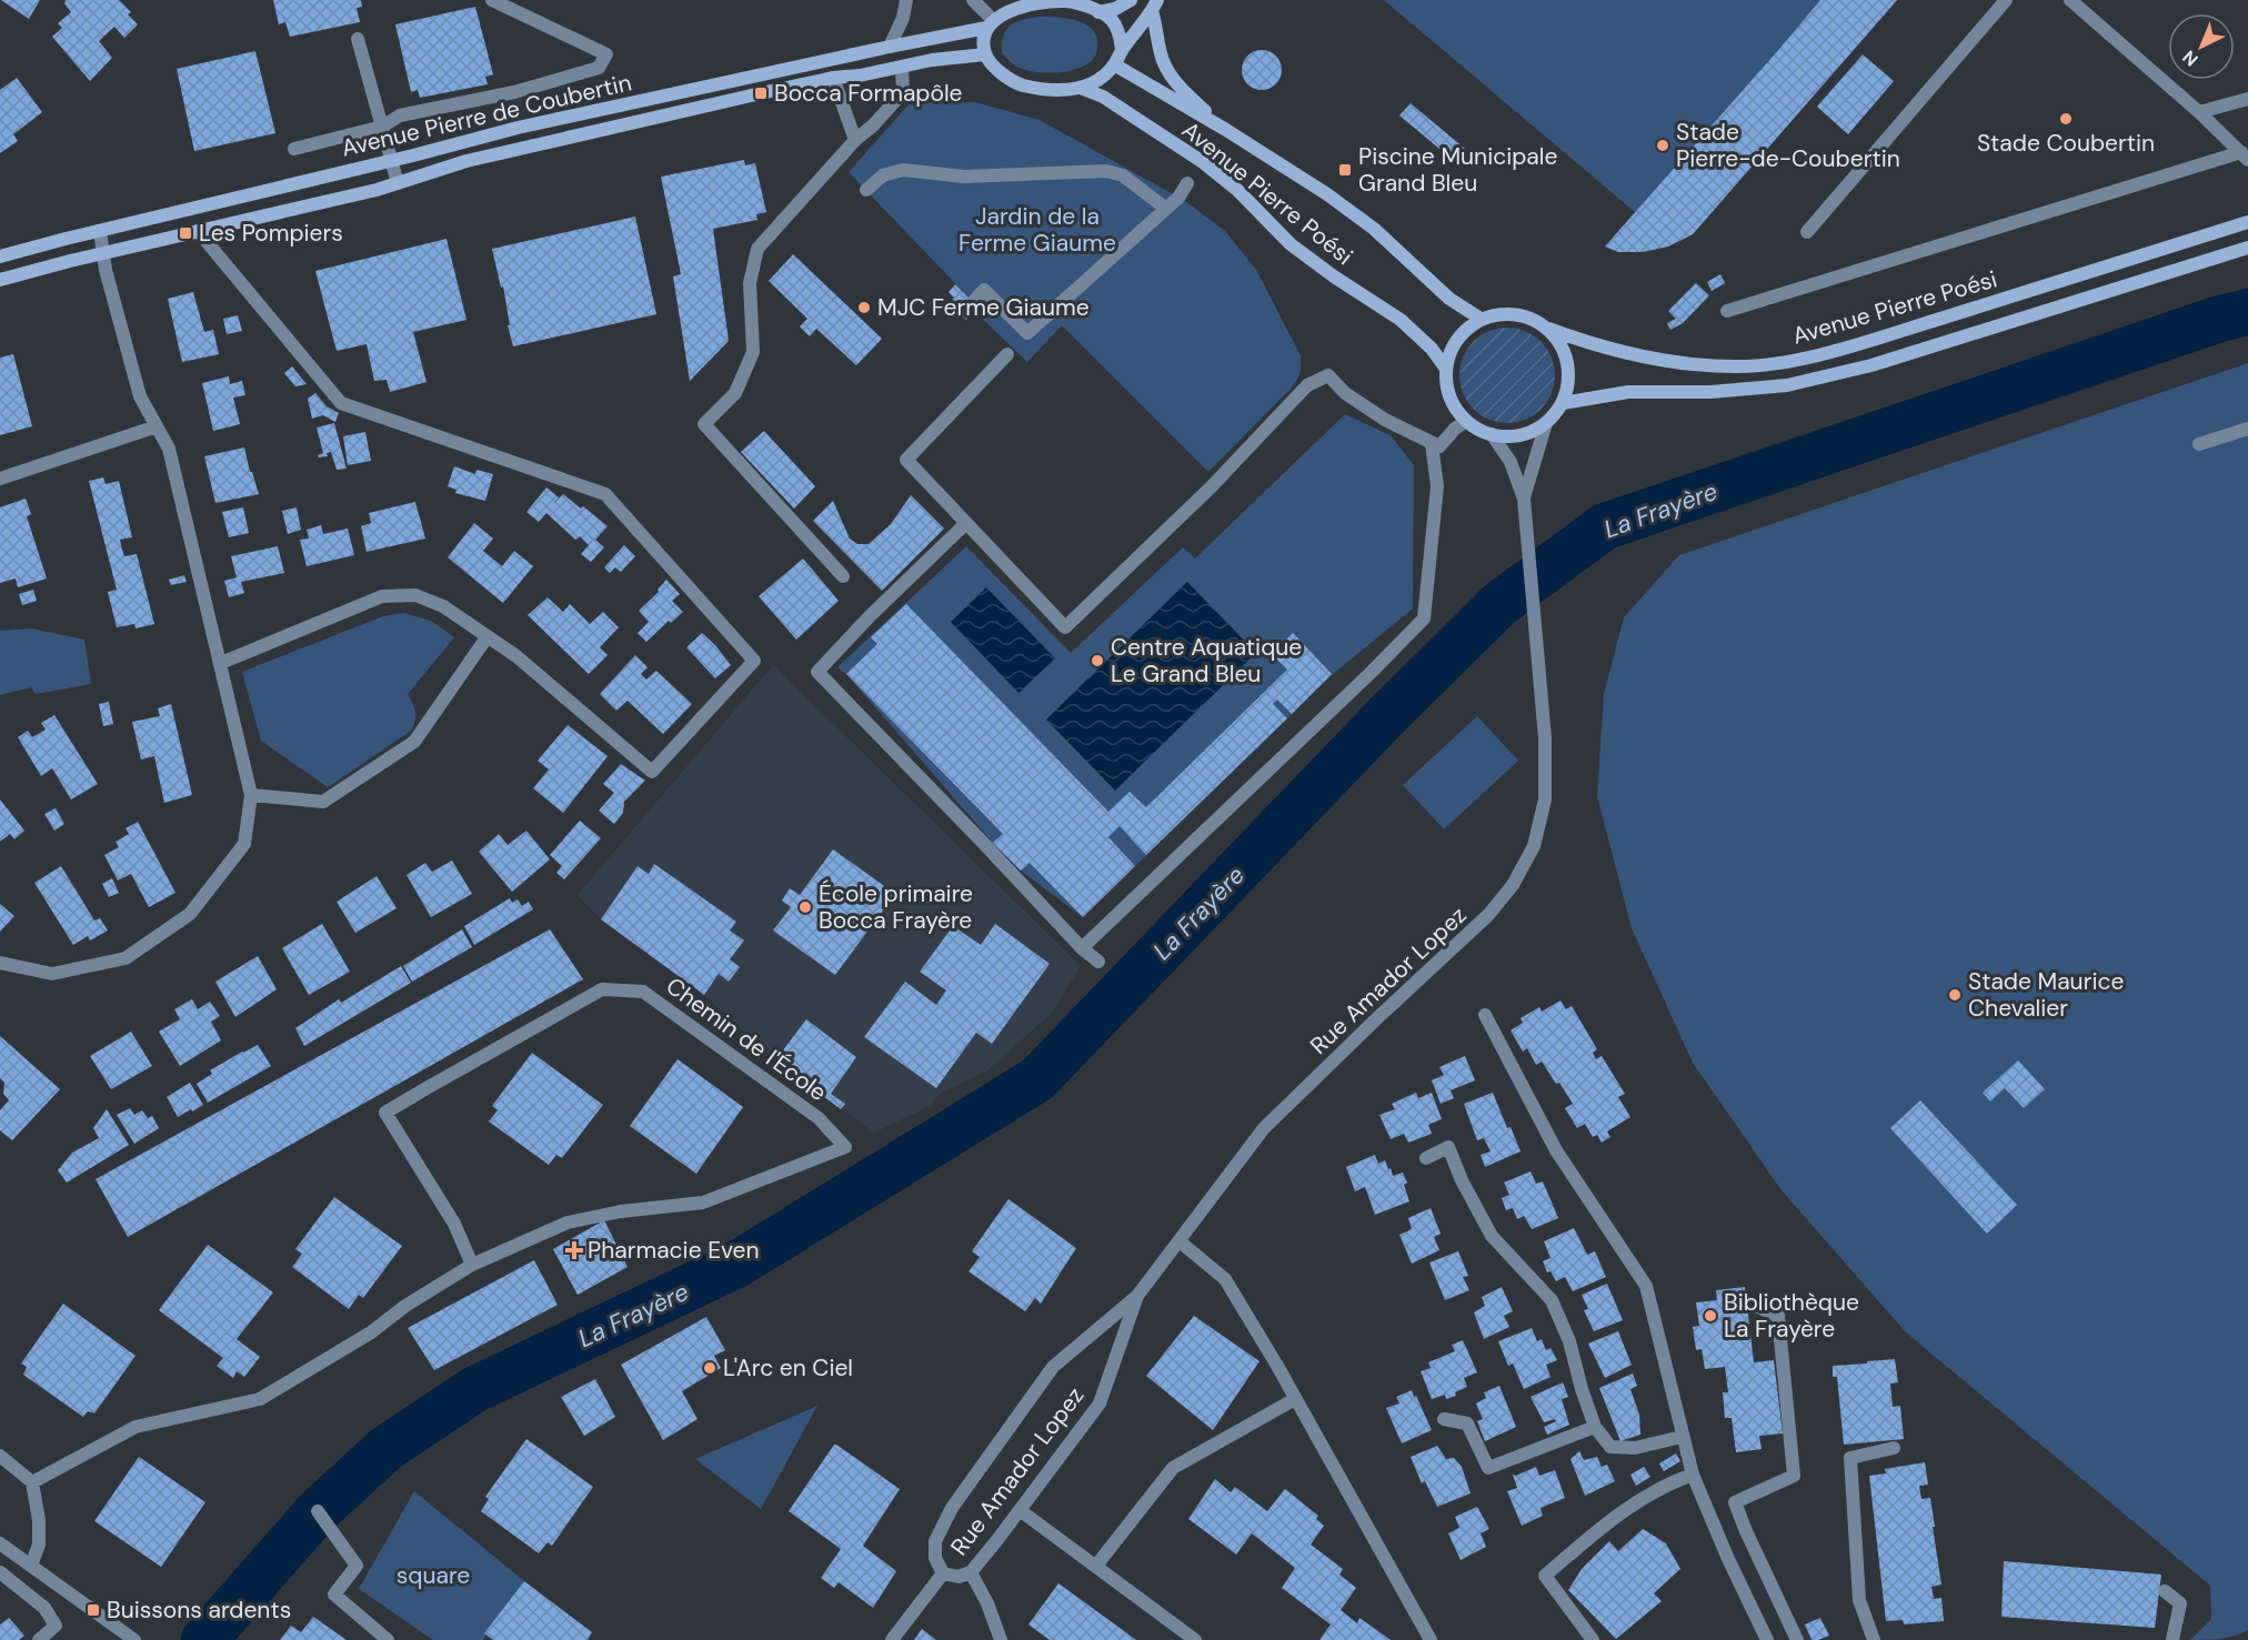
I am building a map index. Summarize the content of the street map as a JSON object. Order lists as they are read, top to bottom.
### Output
{
  "streets": {
    "main road": ["Avenue Pierre de Coubertin", "Avenue Pierre Poési"],
    "street": ["Rue Amador Lopez", "Chemin de l'École"]
  },
  "crossings": [
    ["Avenue Pierre de Coubertin", "Avenue Pierre Poési"]
  ],
  "water": ["La Frayère"],
  "parks": ["Jardin de la Ferme Giaume", "square"],
  "places": {
    "transit": [
      "Bocca Formapôle",
      "Piscine Municipale Grand Bleu",
      "Les Pompiers",
      "Buissons ardents"
    ],
    "other": [
      "Stade Coubertin",
      "Stade Pierre-de-Coubertin",
      "MJC Ferme Giaume",
      "Centre Aquatique Le Grand Bleu",
      "École primaire Bocca Frayère",
      "Stade Maurice Chevalier",
      "Bibliothèque La Frayère",
      "L'Arc en Ciel"
    ],
    "health": ["Pharmacie Even"]
  },
  "north": "bottom left"
}
